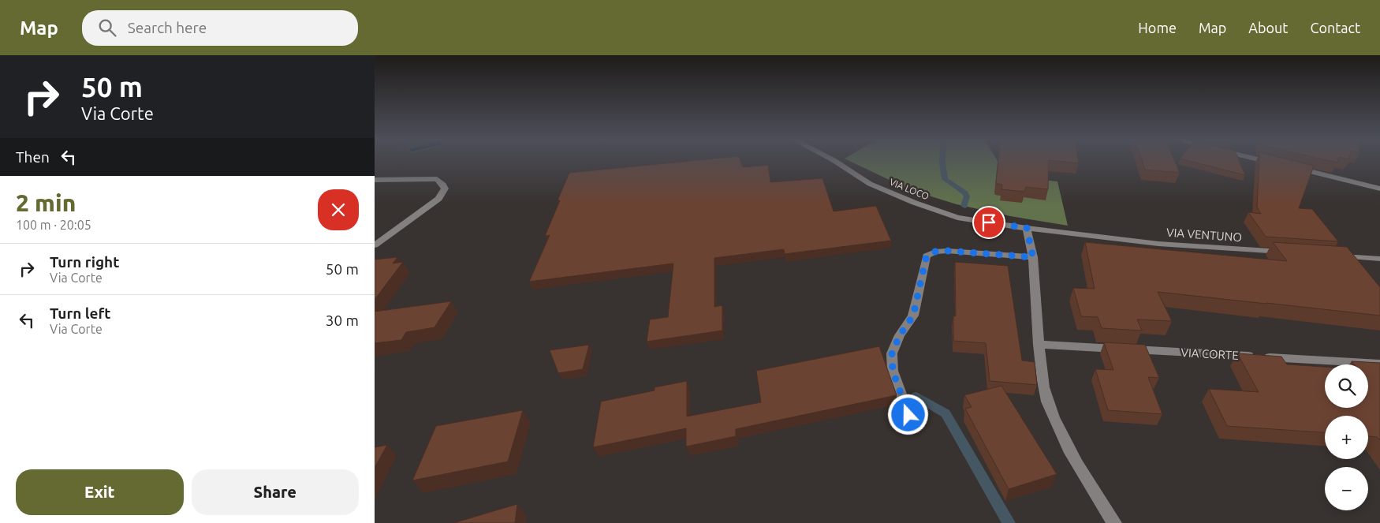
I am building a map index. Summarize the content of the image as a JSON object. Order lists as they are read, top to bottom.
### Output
{
  "streets": {
    "street": ["VIA LOCO", "VIA VENTUNO", "VIA CORTE"]
  },
  "crossings": [
    ["VIA LOCO", "VIA VENTUNO"]
  ],
  "page": {
    "header": "Map",
    "search": "Search here",
    "nav": [
      "Home",
      "Map",
      "About",
      "Contact"
    ],
    "turn": ["50 m", "Via Corte"],
    "then": "Then",
    "heading": ["2 min", "100 m · 20:05"],
    "list": [
      {
        "name": "Turn right",
        "note": "Via Corte",
        "value": "50 m"
      },
      {
        "name": "Turn left",
        "note": "Via Corte",
        "value": "30 m"
      }
    ],
    "map_buttons": ["+", "−"],
    "buttons": ["Exit", "Share"]
  }
}
